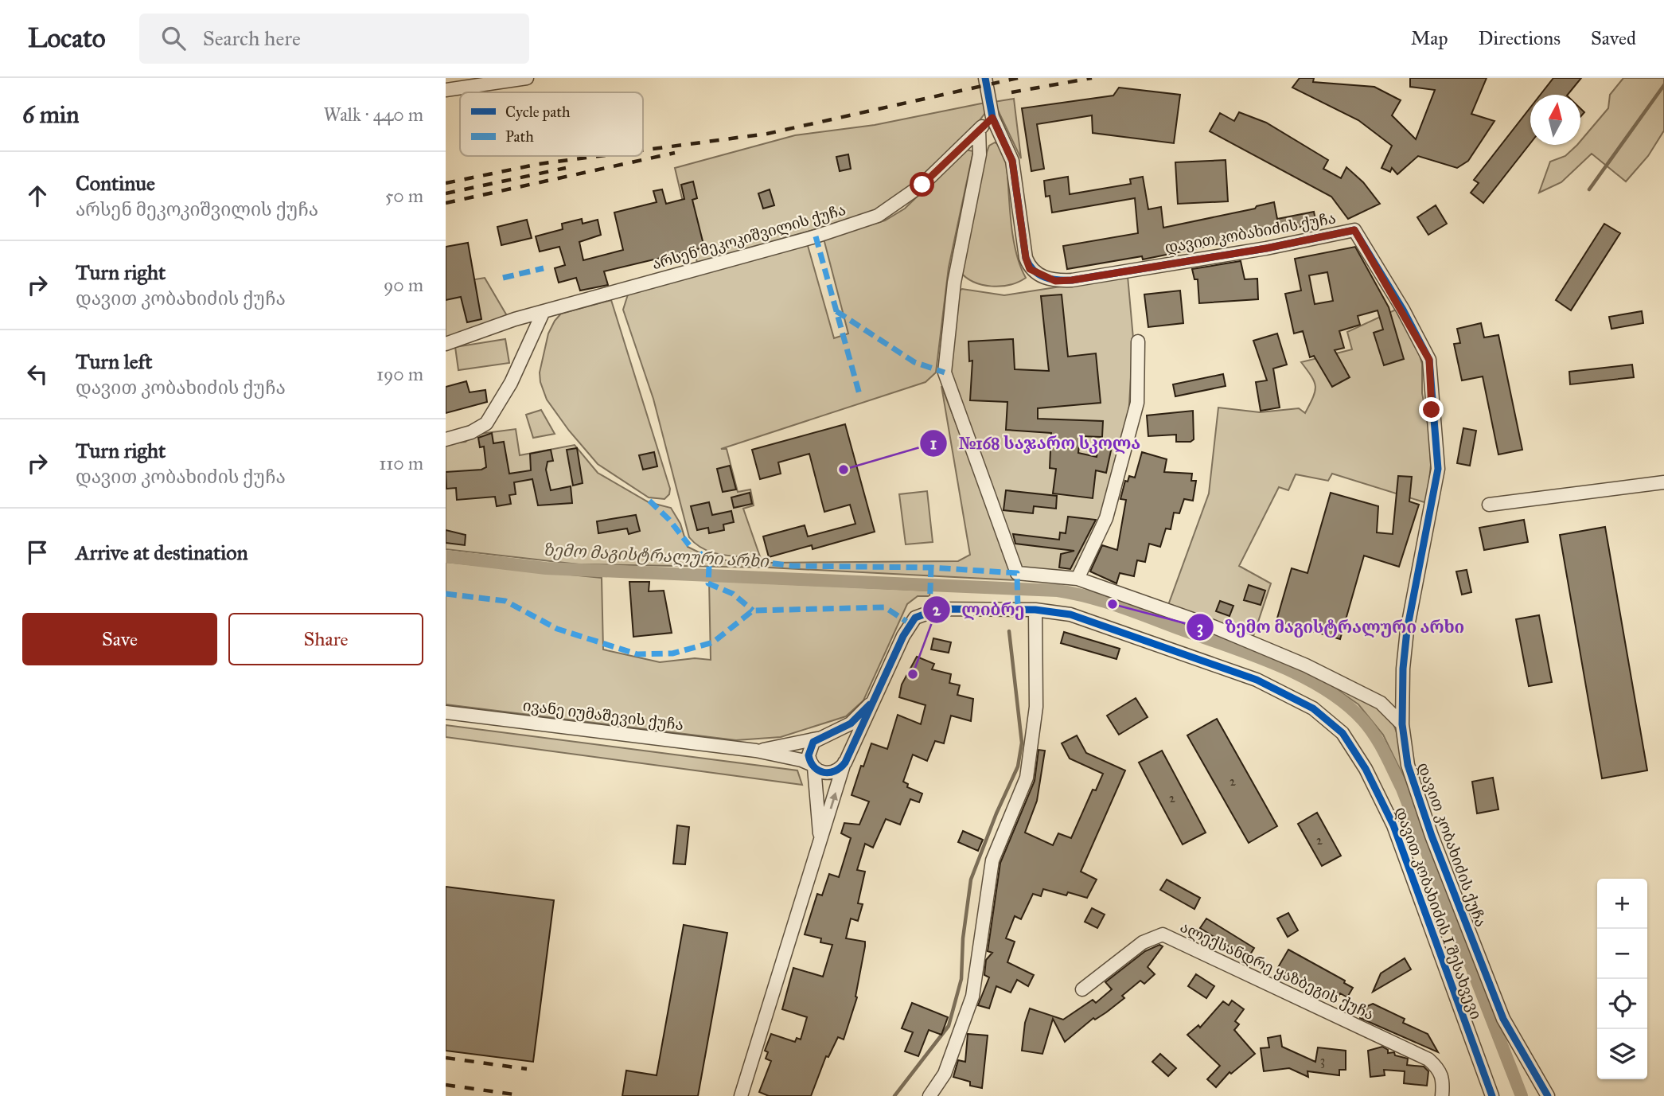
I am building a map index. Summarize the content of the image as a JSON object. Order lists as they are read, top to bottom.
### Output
{
  "streets": {
    "street": [
      "დავით კობახიძის ქუჩა",
      "არსენ მეკოკიშვილის ქუჩა",
      "ივანე იუმაშევის ქუჩა",
      "დავით კობახიძის I შესახვევი",
      "ალექსანდრე ყაზბეგის ქუჩა"
    ]
  },
  "crossings": [
    ["დავით კობახიძის ქუჩა", "არსენ მეკოკიშვილის ქუჩა"],
    ["ივანე იუმაშევის ქუჩა", "დავით კობახიძის I შესახვევი"]
  ],
  "water": ["ზემო მაგისტრალური არხი"],
  "places": ["№168 საჯარო სკოლა", "ზემო მაგისტრალური არხი", "ლიბრე"],
  "house_numbers": [
    "2",
    "2",
    "2",
    "3"
  ],
  "legend": ["Cycle path", "Path"],
  "north": "top",
  "page": {
    "header": "Locato",
    "search": "Search here",
    "nav": ["Map", "Directions", "Saved"],
    "heading": ["6 min", "Walk · 440 m"],
    "list": [
      ["Continue", "არსენ მეკოკიშვილის ქუჩა", "50 m"],
      ["Turn right", "დავით კობახიძის ქუჩა", "90 m"],
      ["Turn left", "დავით კობახიძის ქუჩა", "190 m"],
      ["Turn right", "დავით კობახიძის ქუჩა", "110 m"],
      "Arrive at destination"
    ],
    "buttons": ["Save", "Share"],
    "map_buttons": ["+", "−"]
  }
}
